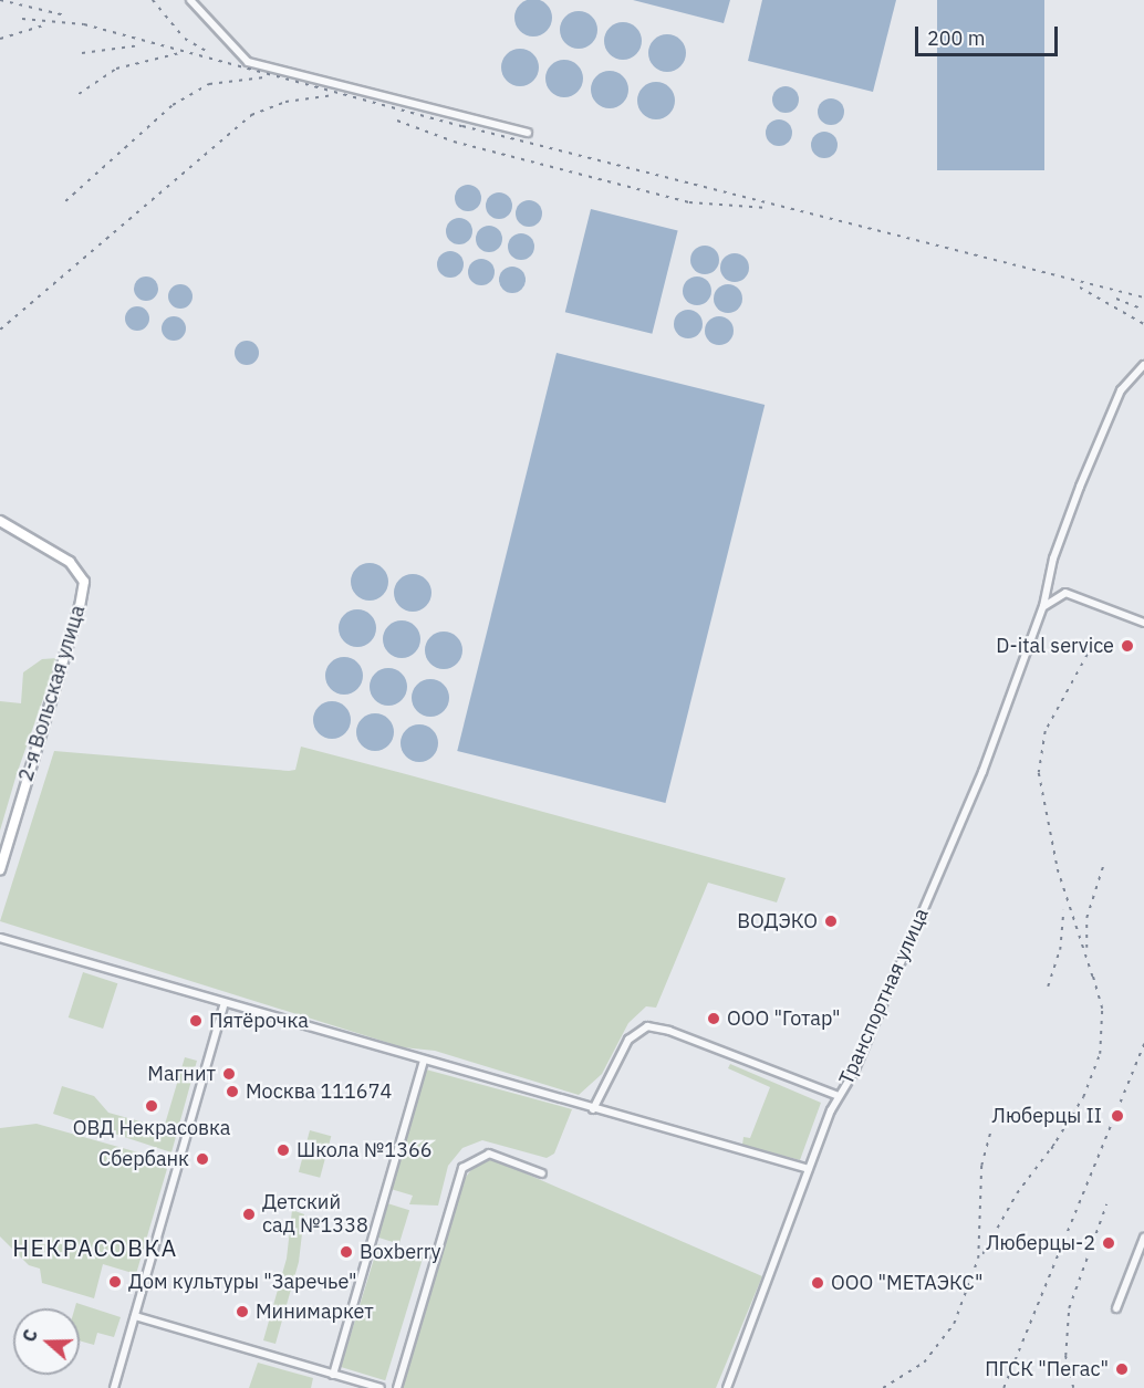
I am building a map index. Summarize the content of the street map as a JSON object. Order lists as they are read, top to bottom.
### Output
{
  "streets": {
    "main road": ["2-я Вольская улица"],
    "street": ["Транспортная улица"]
  },
  "districts": ["НЕКРАСОВКА"],
  "places": [
    "D-ital service",
    "ВОДЭКО",
    "ООО \"Готар\"",
    "Пятёрочка",
    "Магнит",
    "Москва 111674",
    "ОВД Некрасовка",
    "Люберцы II",
    "Школа №1366",
    "Сбербанк",
    "Детский сад №1338",
    "Люберцы-2",
    "Boxberry",
    "Дом культуры \"Заречье\"",
    "ООО \"МЕТАЭКС\"",
    "Минимаркет",
    "ПГСК \"Пегас\""
  ],
  "scale_bar": "200 m",
  "north": "left"
}
